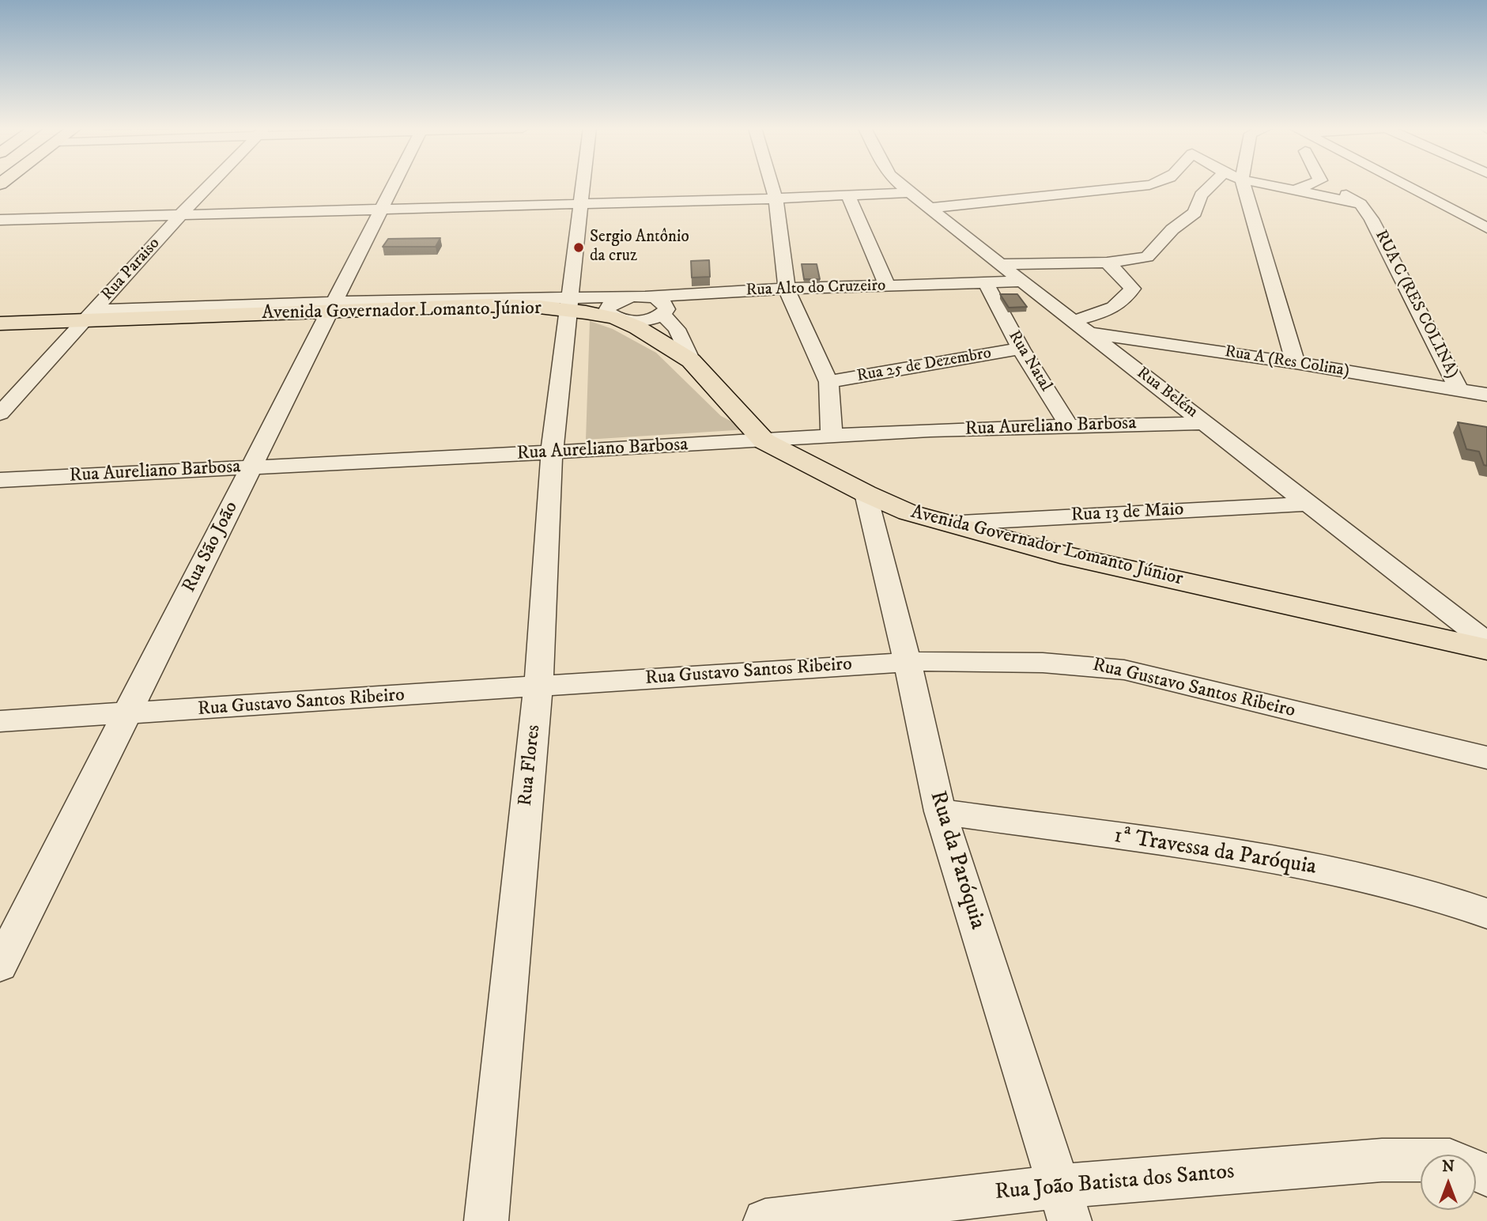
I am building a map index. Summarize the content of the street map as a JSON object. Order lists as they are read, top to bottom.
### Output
{
  "streets": {
    "main road": ["Avenida Governador Lomanto Júnior"],
    "street": [
      "Rua Paraiso",
      "Rua Alto do Cruzeiro",
      "RUA C (RES COLINA)",
      "Rua Natal",
      "Rua A (Res Colina)",
      "Rua 25 de Dezembro",
      "Rua Belém",
      "Rua Aureliano Barbosa",
      "Rua 13 de Maio",
      "Rua São João",
      "Rua Gustavo Santos Ribeiro",
      "Rua Flores",
      "1ª Travessa da Paróquia",
      "Rua da Paróquia",
      "Rua João Batista dos Santos"
    ]
  },
  "crossings": [
    ["Rua Paraiso", "Avenida Governador Lomanto Júnior"],
    ["Rua Alto do Cruzeiro", "Avenida Governador Lomanto Júnior"],
    ["Rua Alto do Cruzeiro", "Rua Natal"],
    ["RUA C (RES COLINA)", "Rua A (Res Colina)"],
    ["Avenida Governador Lomanto Júnior", "Rua Aureliano Barbosa"],
    ["Avenida Governador Lomanto Júnior", "Rua 13 de Maio"],
    ["Avenida Governador Lomanto Júnior", "Rua São João"],
    ["Avenida Governador Lomanto Júnior", "Rua Flores"],
    ["Avenida Governador Lomanto Júnior", "Rua da Paróquia"],
    ["Rua Natal", "Rua 25 de Dezembro"],
    ["Rua Natal", "Rua Aureliano Barbosa"],
    ["Rua A (Res Colina)", "Rua Belém"],
    ["Rua Belém", "Rua Aureliano Barbosa"],
    ["Rua Belém", "Rua 13 de Maio"],
    ["Rua Aureliano Barbosa", "Rua São João"],
    ["Rua Aureliano Barbosa", "Rua Flores"],
    ["Rua São João", "Rua Gustavo Santos Ribeiro"],
    ["Rua Gustavo Santos Ribeiro", "Rua Flores"],
    ["Rua Gustavo Santos Ribeiro", "Rua da Paróquia"],
    ["1ª Travessa da Paróquia", "Rua da Paróquia"],
    ["Rua da Paróquia", "Rua João Batista dos Santos"]
  ],
  "places": ["Sergio Antônio da cruz"],
  "north": "top"
}
